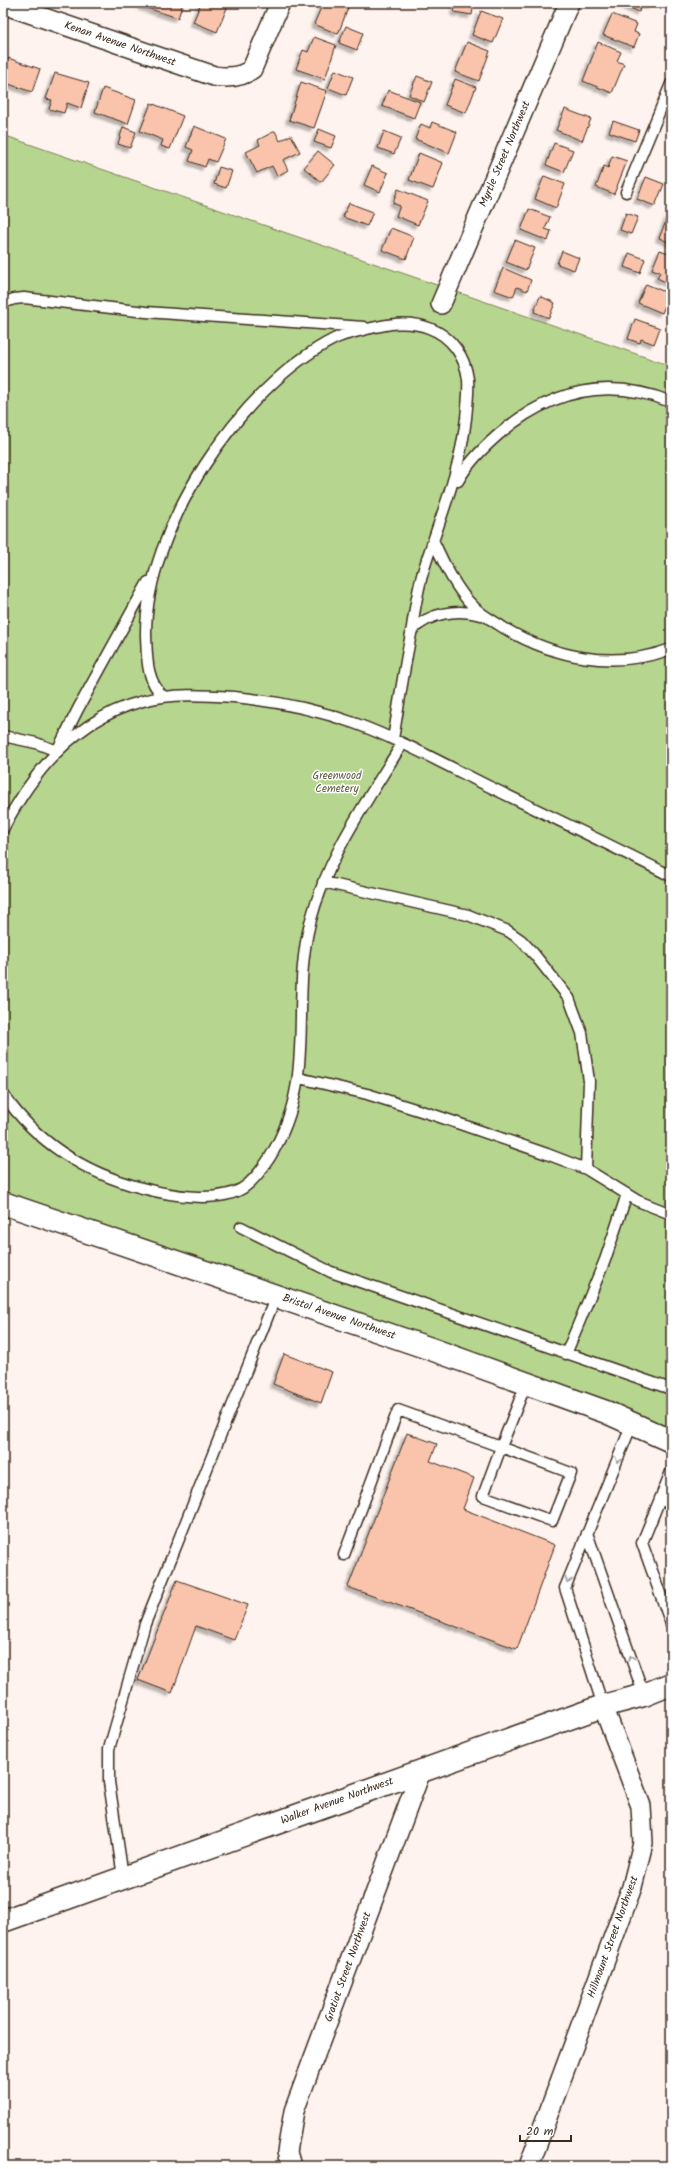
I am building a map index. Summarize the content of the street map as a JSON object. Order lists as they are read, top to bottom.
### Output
{
  "streets": {
    "main road": ["Bristol Avenue Northwest", "Walker Avenue Northwest"],
    "street": [
      "Kenan Avenue Northwest",
      "Myrtle Street Northwest",
      "Hillmount Street Northwest",
      "Gratiot Street Northwest"
    ]
  },
  "crossings": [
    ["Walker Avenue Northwest", "Hillmount Street Northwest"],
    ["Walker Avenue Northwest", "Gratiot Street Northwest"]
  ],
  "parks": ["Greenwood Cemetery"],
  "scale_bar": "20 m"
}
